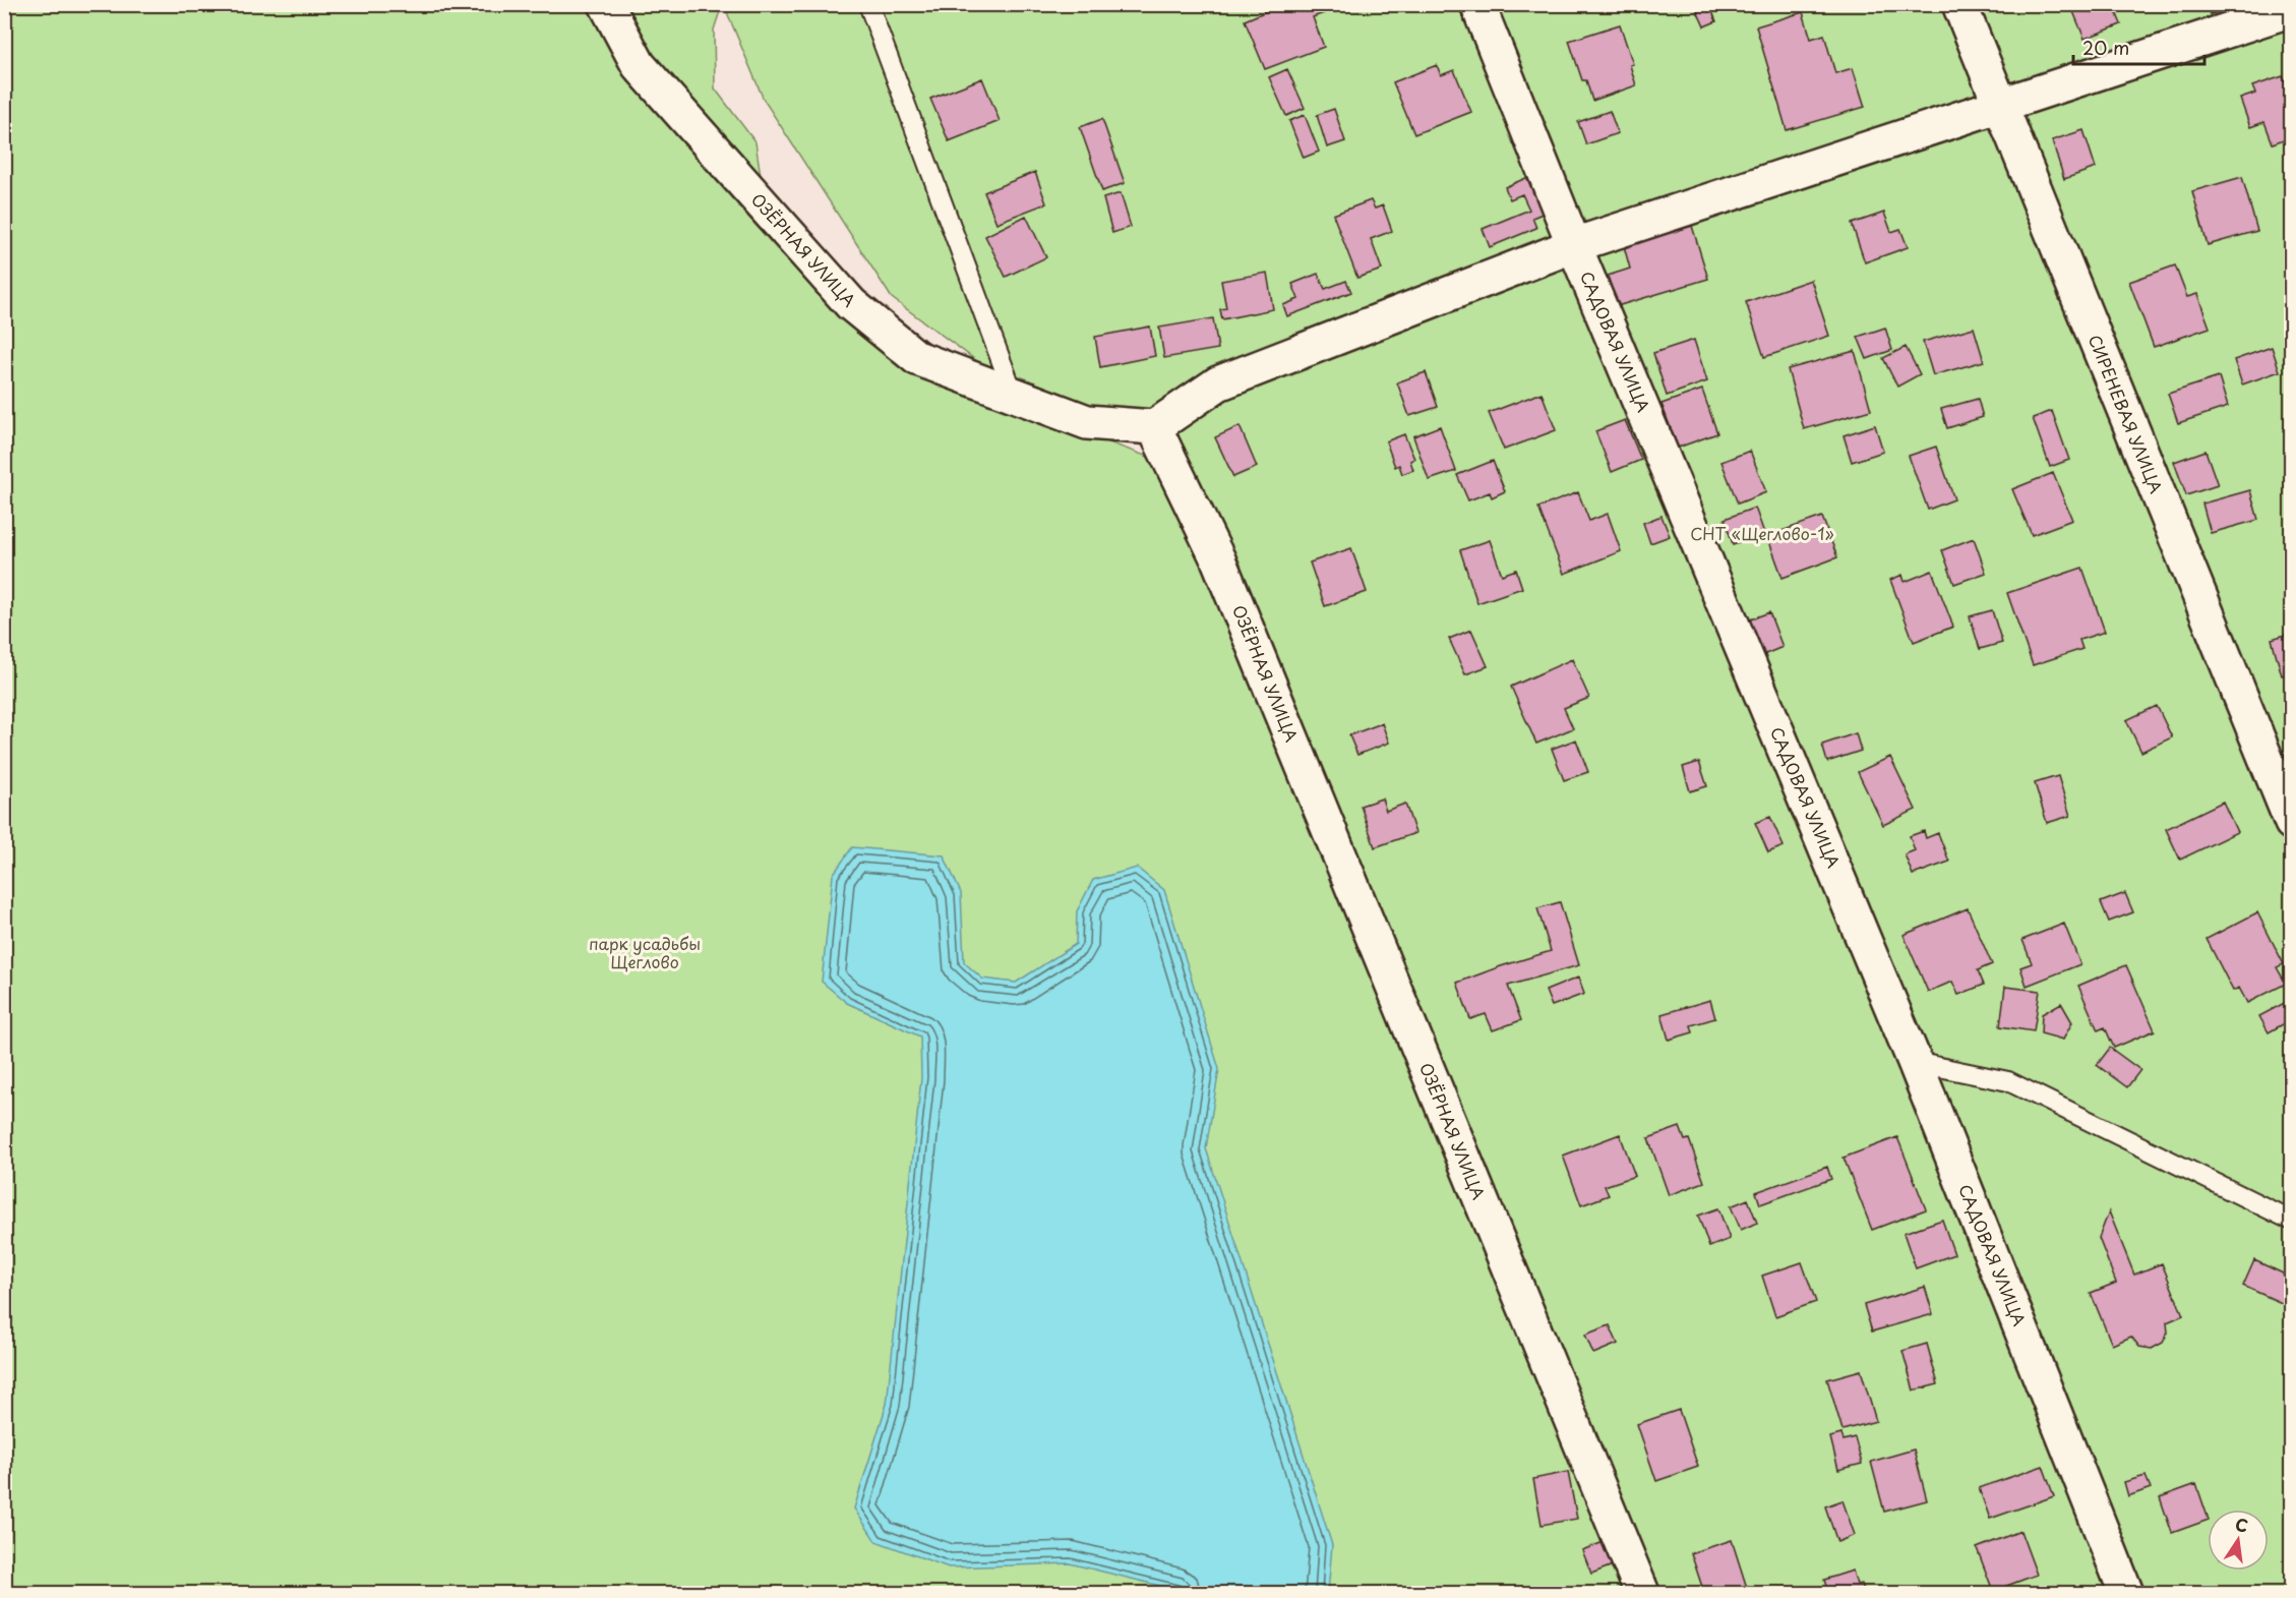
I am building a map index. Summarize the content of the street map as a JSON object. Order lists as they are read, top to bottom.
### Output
{
  "streets": {
    "street": ["ОЗЁРНАЯ УЛИЦА", "САДОВАЯ УЛИЦА", "СИРЕНЕВАЯ УЛИЦА"]
  },
  "parks": ["СНТ «Щеглово-1»", "парк усадьбы Щеглово"],
  "scale_bar": "20 m",
  "north": "top"
}
